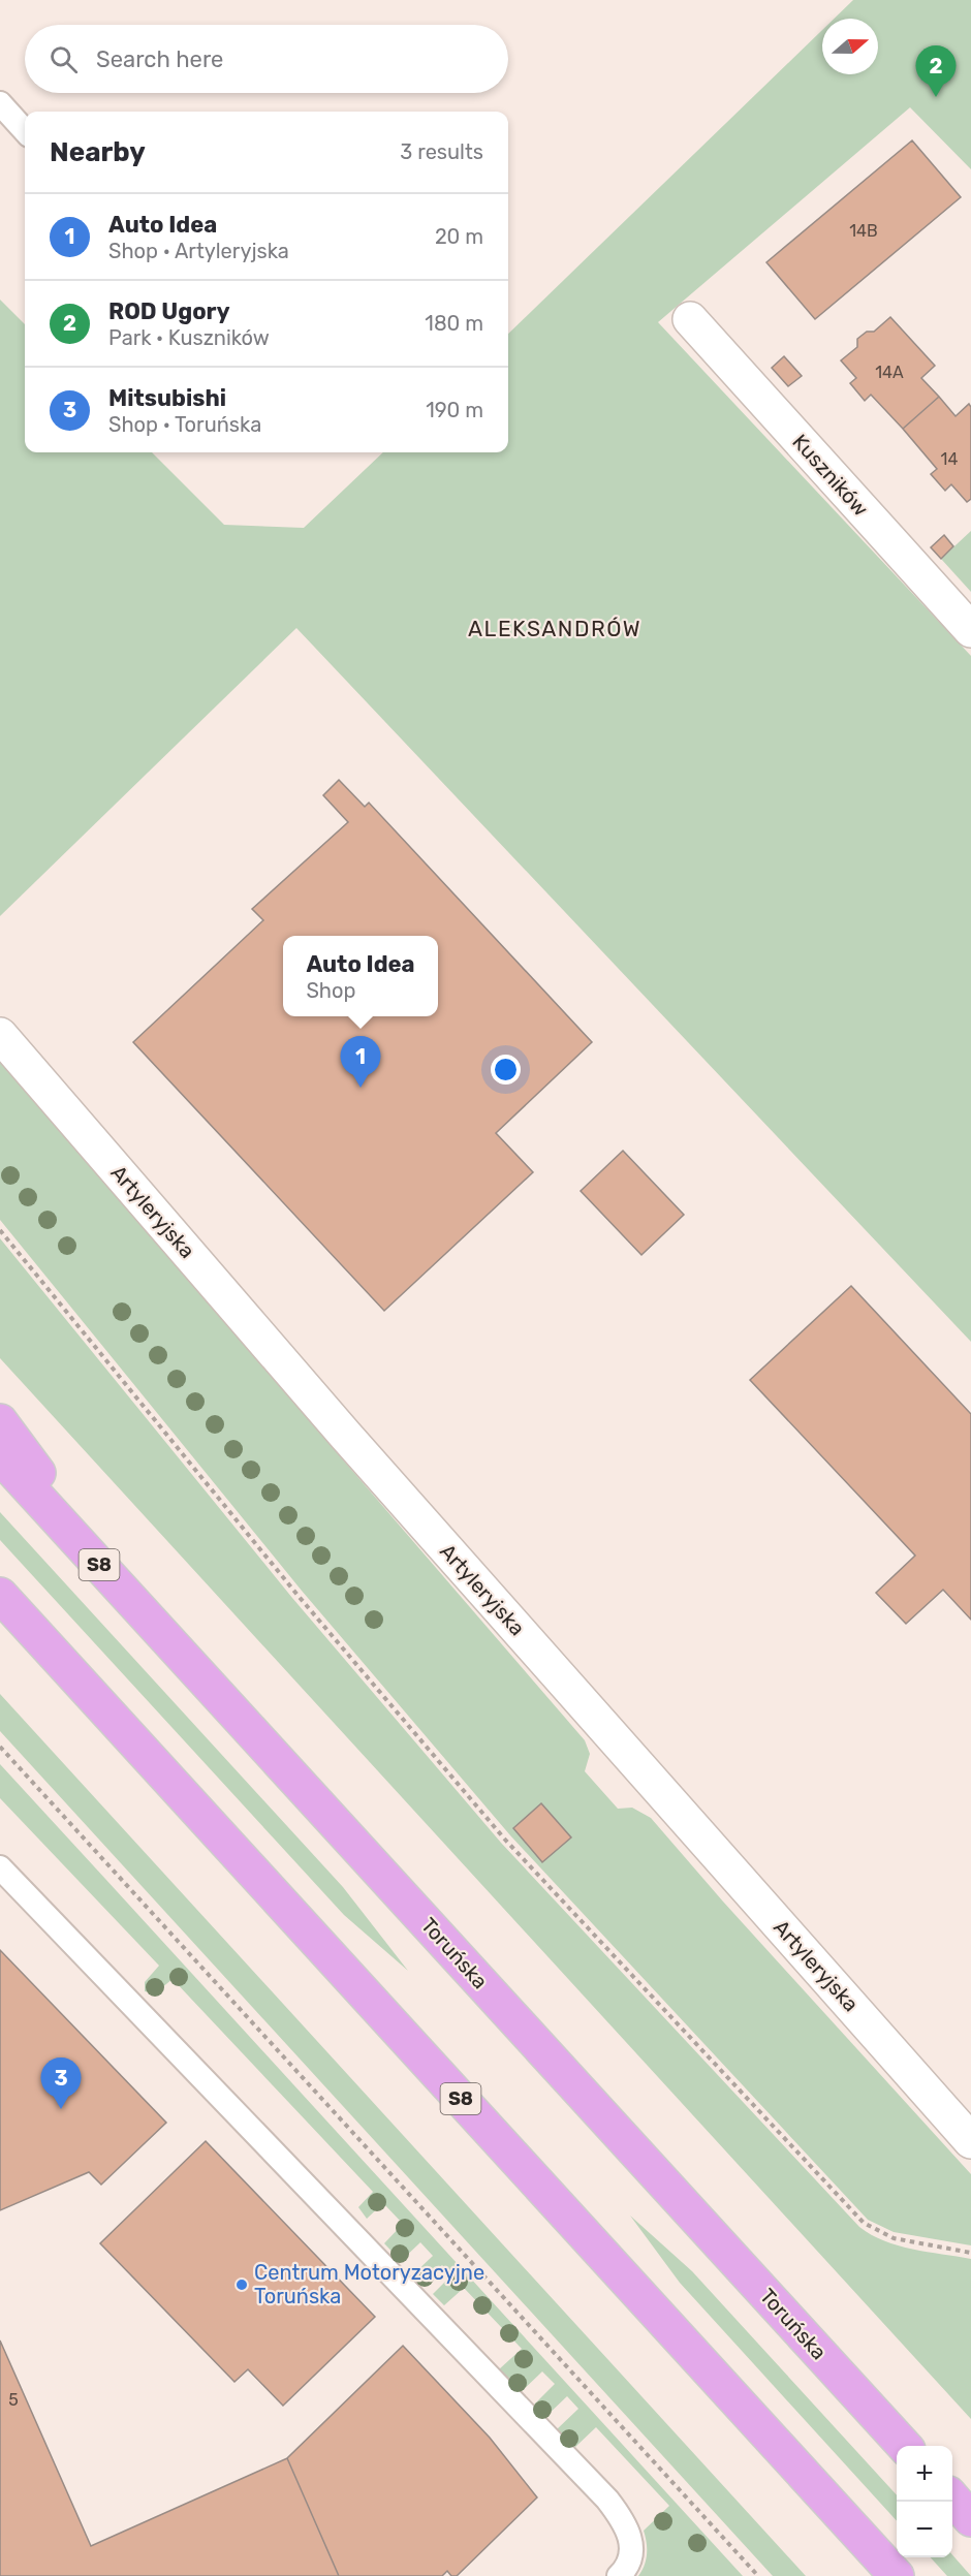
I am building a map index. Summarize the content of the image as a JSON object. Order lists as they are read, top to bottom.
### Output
{
  "streets": {
    "highway": ["S8", "Toruńska"],
    "street": ["Kuszników", "Artyleryjska"]
  },
  "districts": ["ALEKSANDRÓW"],
  "places": ["Centrum Motoryzacyjne Toruńska"],
  "house_numbers": [
    "14B",
    "14A",
    "14",
    "5"
  ],
  "north": "right",
  "page": {
    "search": "Search here",
    "pins": ["2", "1", "3"],
    "heading": ["Nearby", "3 results"],
    "list": [
      {
        "mark": "1",
        "name": "Auto Idea",
        "note": "Shop · Artyleryjska",
        "value": "20 m"
      },
      {
        "mark": "2",
        "name": "ROD Ugory",
        "note": "Park · Kuszników",
        "value": "180 m"
      },
      {
        "mark": "3",
        "name": "Mitsubishi",
        "note": "Shop · Toruńska",
        "value": "190 m"
      }
    ],
    "popup": ["Auto Idea", "Shop"],
    "map_buttons": ["+", "−"]
  }
}
